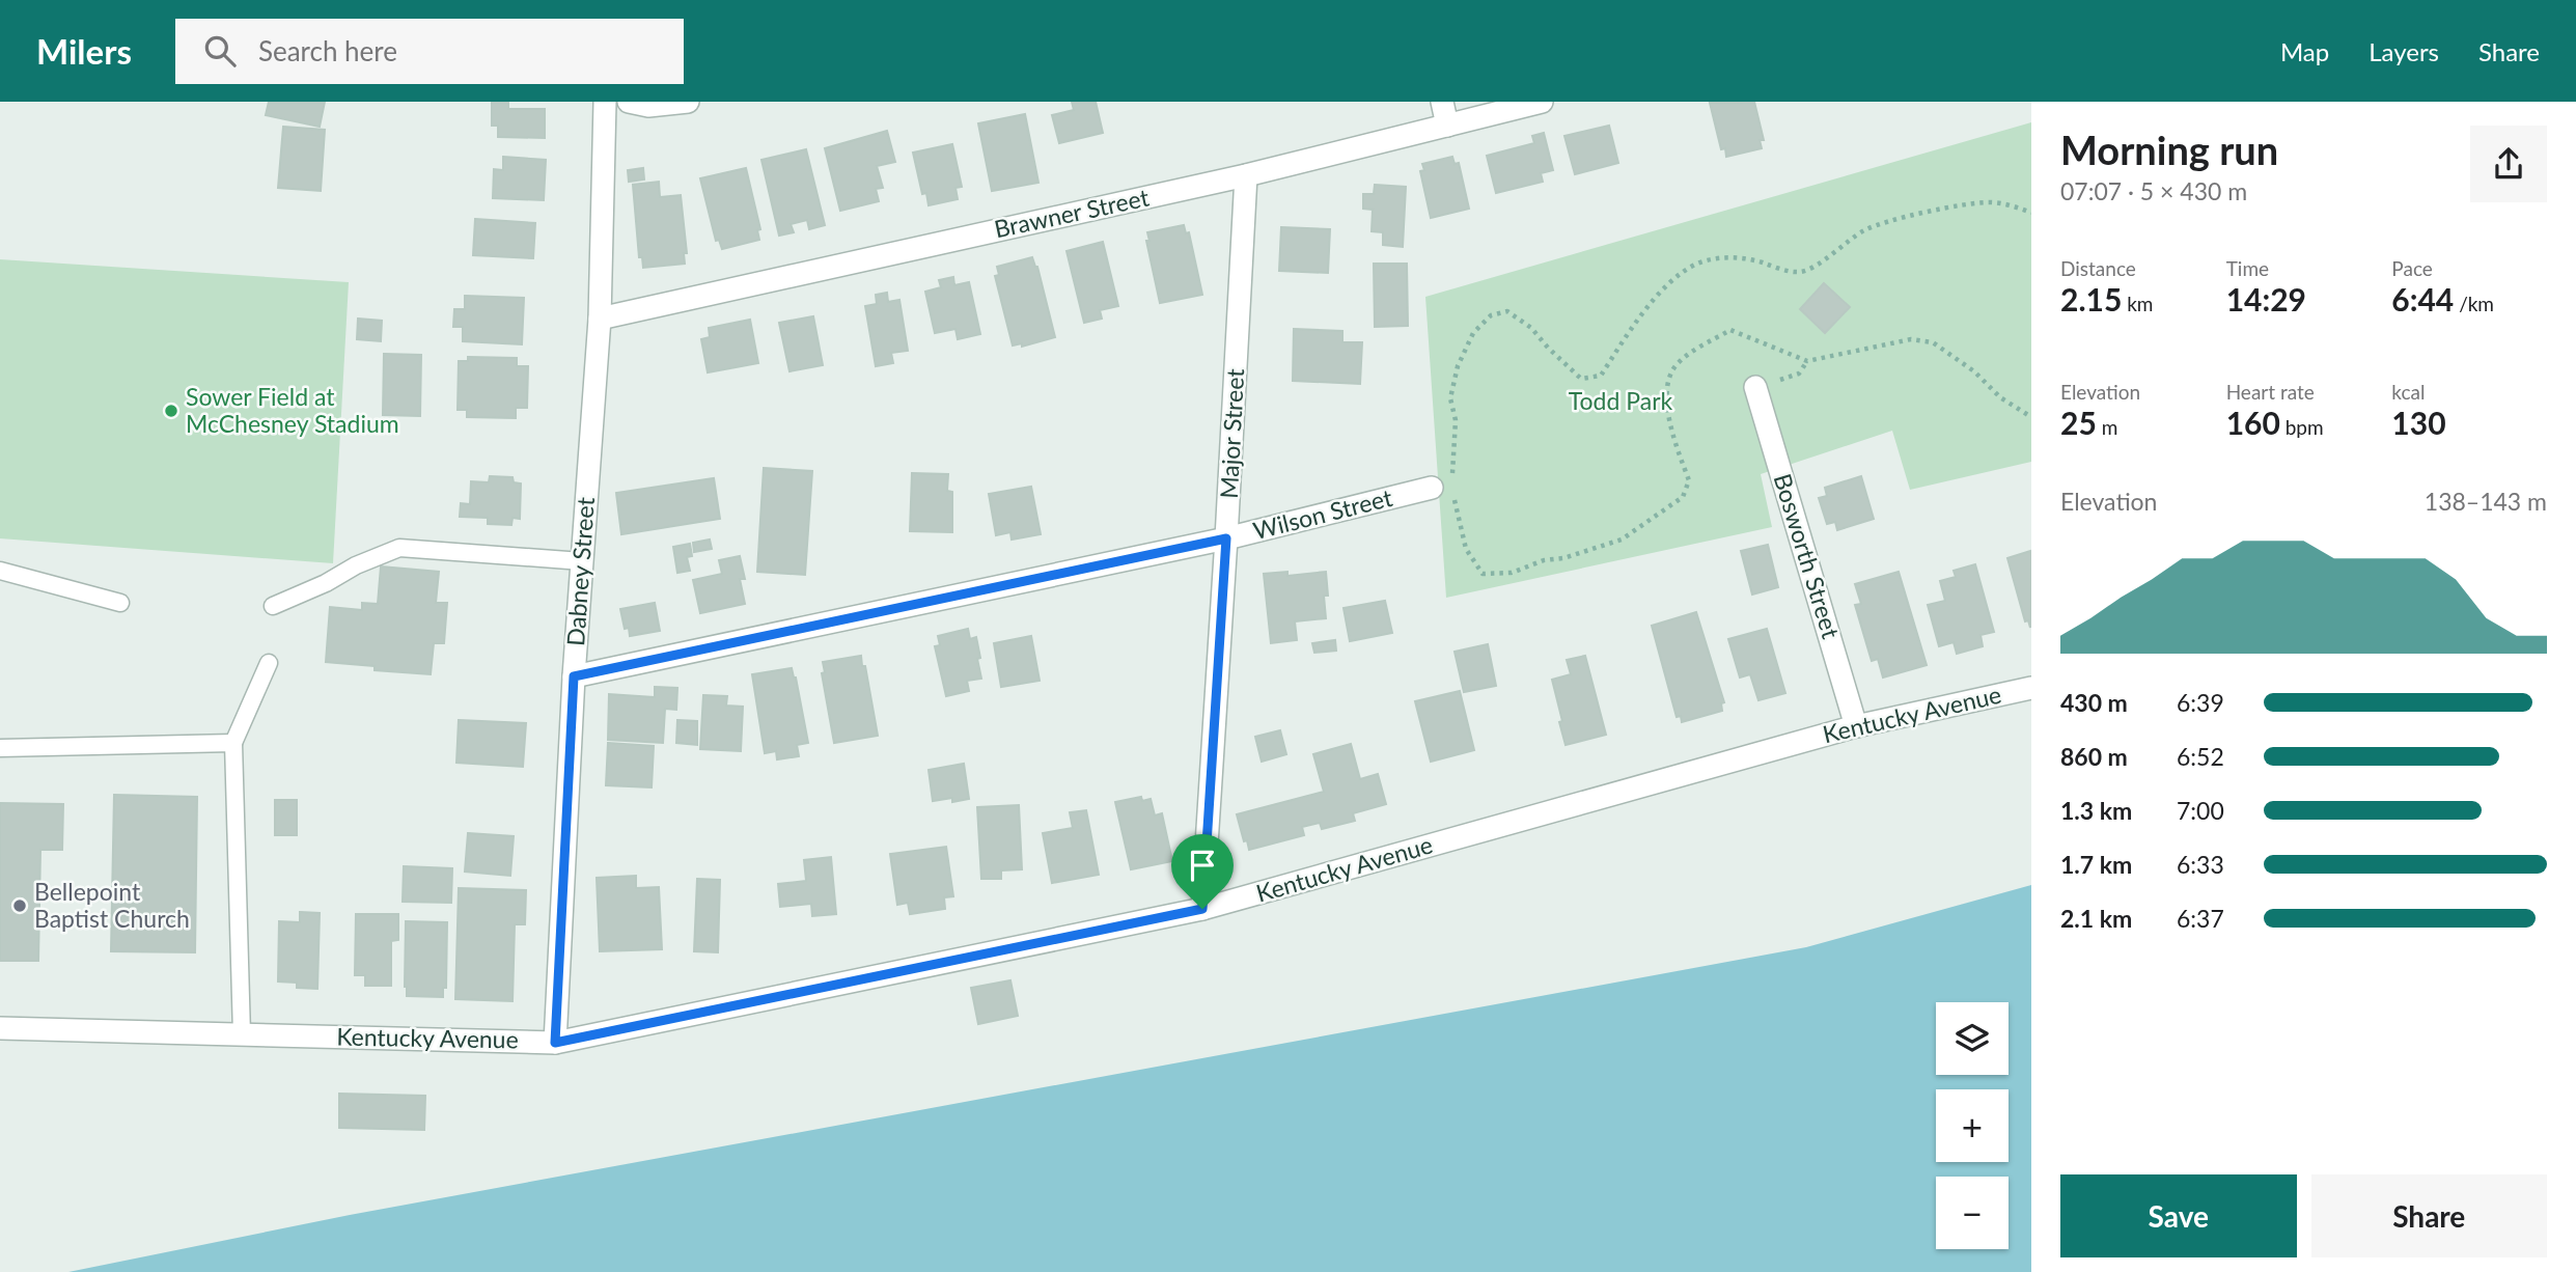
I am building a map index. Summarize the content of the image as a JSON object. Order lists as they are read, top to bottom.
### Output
{
  "streets": {
    "street": [
      "Brawner Street",
      "Major Street",
      "Wilson Street",
      "Bosworth Street",
      "Dabney Street",
      "Kentucky Avenue"
    ]
  },
  "crossings": [
    ["Brawner Street", "Major Street"],
    ["Brawner Street", "Dabney Street"],
    ["Major Street", "Wilson Street"],
    ["Major Street", "Kentucky Avenue"],
    ["Wilson Street", "Dabney Street"],
    ["Bosworth Street", "Kentucky Avenue"],
    ["Dabney Street", "Kentucky Avenue"]
  ],
  "parks": ["Todd Park"],
  "places": ["Sower Field at McChesney Stadium", "Bellepoint Baptist Church"],
  "page": {
    "header": "Milers",
    "search": "Search here",
    "nav": ["Map", "Layers", "Share"],
    "heading": ["Morning run", "07:07 · 5 × 430 m"],
    "stats": [
      ["Distance", "2.15 km"],
      ["Time", "14:29"],
      ["Pace", "6:44 /km"],
      ["Elevation", "25 m"],
      ["Heart rate", "160 bpm"],
      ["kcal", "130"]
    ],
    "chart": ["Elevation", "138–143 m"],
    "list": [
      {
        "name": "430 m",
        "note": "6:39"
      },
      {
        "name": "860 m",
        "note": "6:52"
      },
      {
        "name": "1.3 km",
        "note": "7:00"
      },
      {
        "name": "1.7 km",
        "note": "6:33"
      },
      {
        "name": "2.1 km",
        "note": "6:37"
      }
    ],
    "map_buttons": ["+", "−"],
    "buttons": ["Save", "Share"]
  }
}
